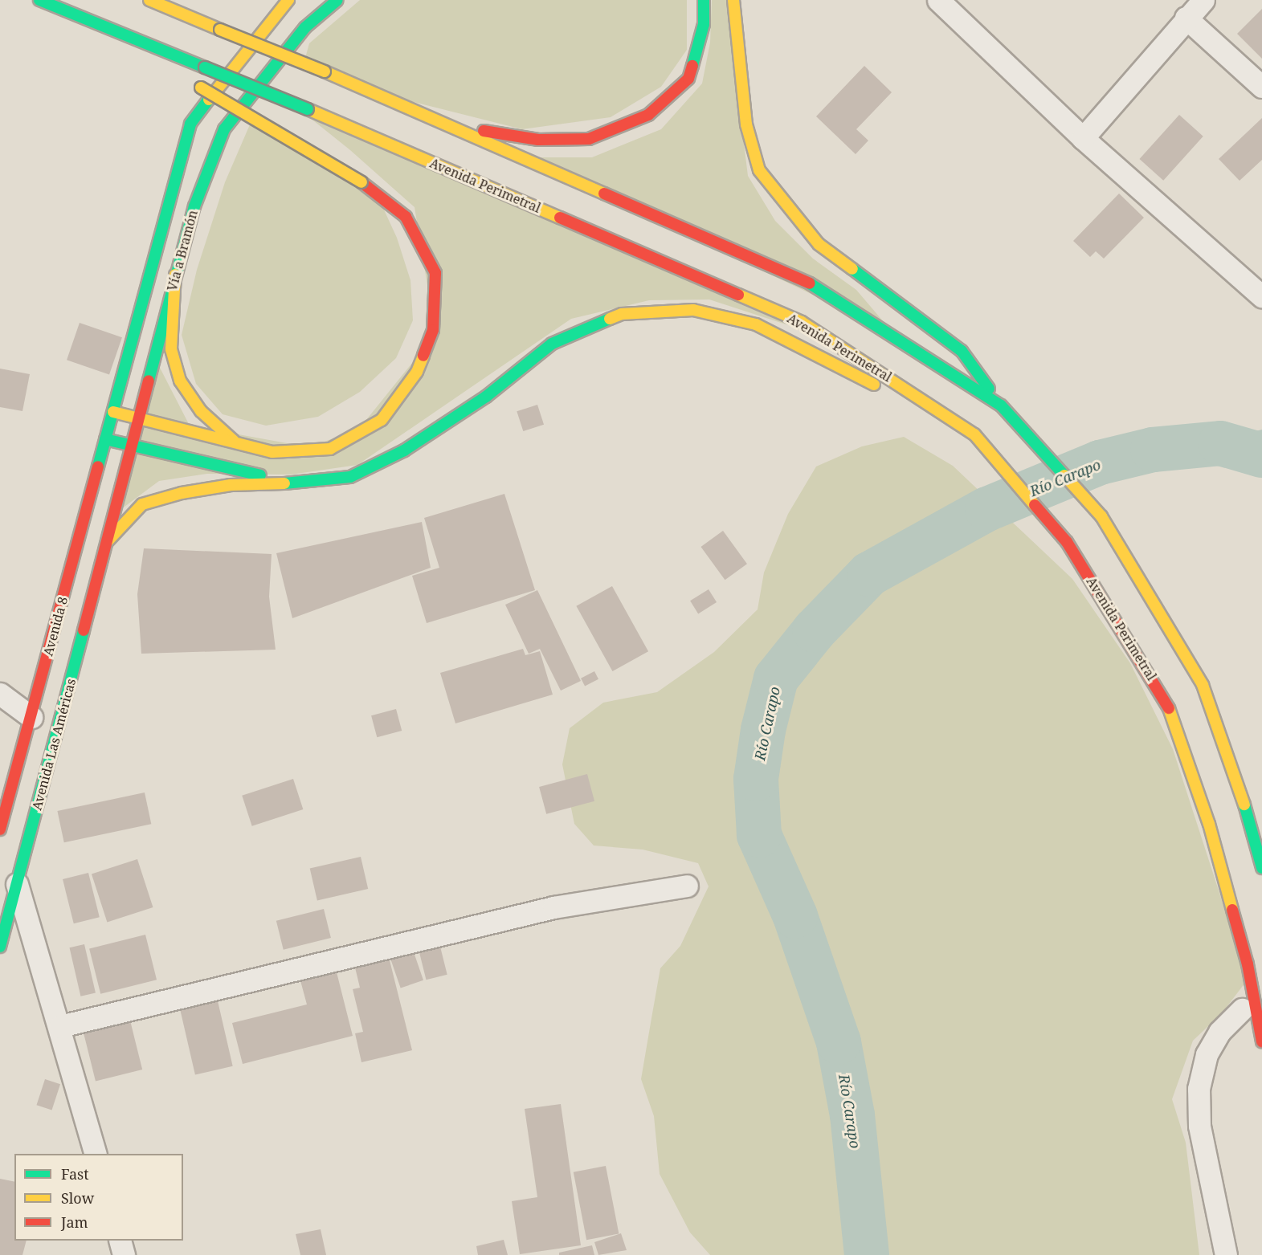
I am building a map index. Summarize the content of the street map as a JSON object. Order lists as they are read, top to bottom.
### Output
{
  "streets": {
    "main road": [
      "Avenida Perimetral",
      "Vía a Bramón",
      "Avenida 8",
      "Avenida Las Américas"
    ]
  },
  "crossings": [
    ["Vía a Bramón", "Avenida 8"],
    ["Vía a Bramón", "Avenida Las Américas"]
  ],
  "water": ["Río Carapo"],
  "legend": ["Fast", "Slow", "Jam"]
}
